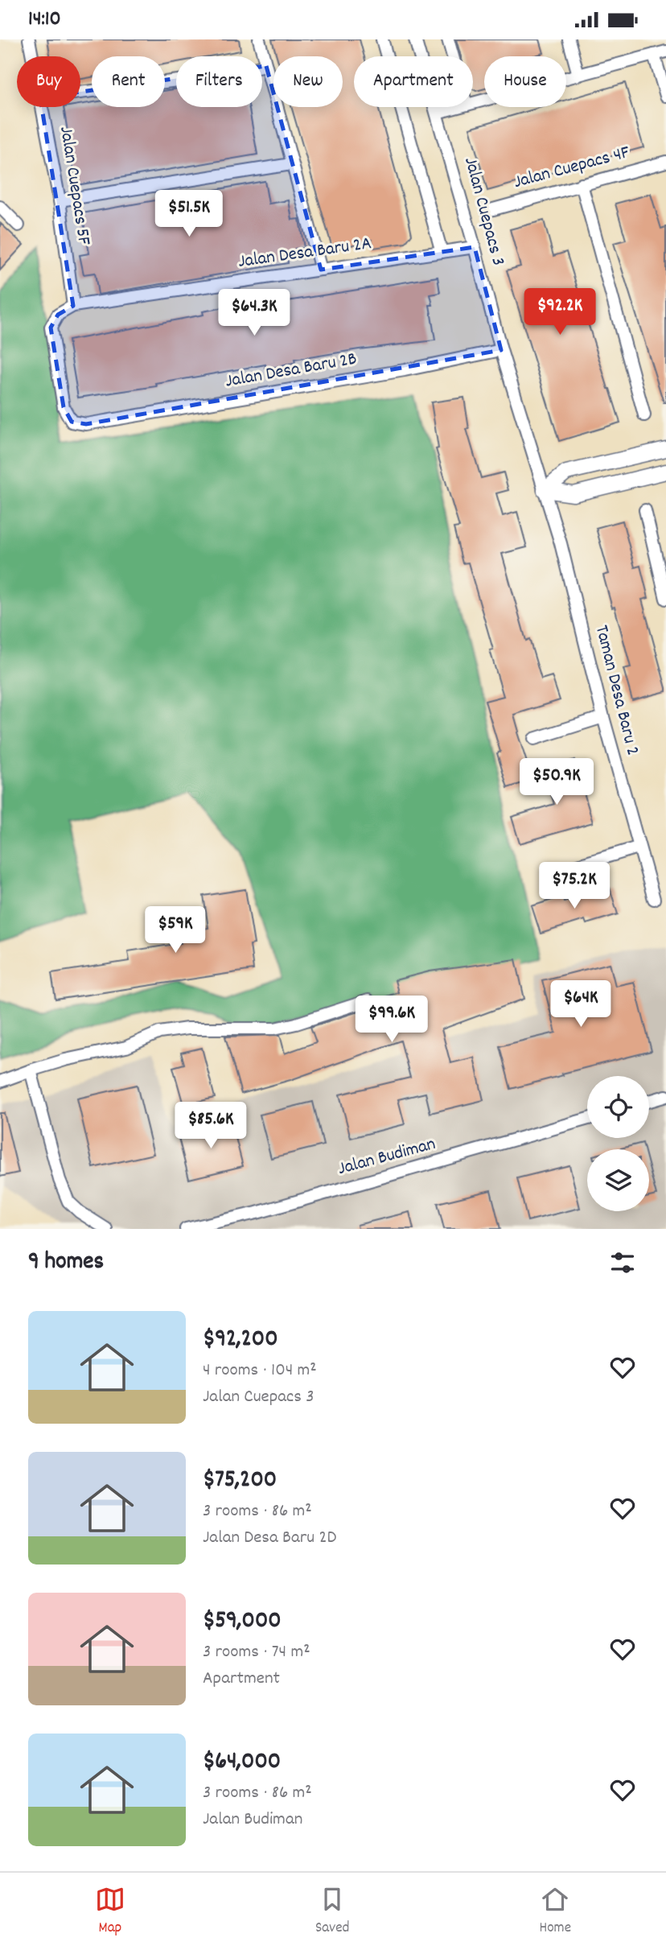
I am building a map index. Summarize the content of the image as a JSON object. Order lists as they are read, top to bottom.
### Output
{
  "streets": {
    "street": [
      "Jalan Cuepacs 4F",
      "Jalan Cuepacs 5F",
      "Jalan Cuepacs 3",
      "Jalan Desa Baru 2A",
      "Jalan Desa Baru 2B",
      "Taman Desa Baru 2",
      "Jalan Budiman"
    ]
  },
  "crossings": [
    ["Jalan Cuepacs 5F", "Jalan Desa Baru 2A"],
    ["Jalan Cuepacs 5F", "Jalan Desa Baru 2B"],
    ["Jalan Cuepacs 3", "Jalan Desa Baru 2A"],
    ["Jalan Cuepacs 3", "Jalan Desa Baru 2B"],
    ["Jalan Cuepacs 3", "Taman Desa Baru 2"],
    ["Jalan Desa Baru 2A", "Jalan Desa Baru 2B"]
  ],
  "page": {
    "status": "14:10",
    "chip": [
      "Buy",
      "Rent",
      "Filters",
      "New",
      "Apartment",
      "House"
    ],
    "price": [
      "$51.5K",
      "$92.2K",
      "$64.3K",
      "$50.9K",
      "$75.2K",
      "$59K",
      "$64K",
      "$99.6K",
      "$85.6K"
    ],
    "heading": "9 homes",
    "list": [
      {
        "name": "$92,200",
        "note": "4 rooms · 104 m² · Jalan Cuepacs 3"
      },
      {
        "name": "$75,200",
        "note": "3 rooms · 86 m² · Jalan Desa Baru 2D"
      },
      {
        "name": "$59,000",
        "note": "3 rooms · 74 m² · Apartment"
      },
      {
        "name": "$64,000",
        "note": "3 rooms · 86 m² · Jalan Budiman"
      }
    ],
    "tabs": ["Map", "Saved", "Home"]
  }
}
